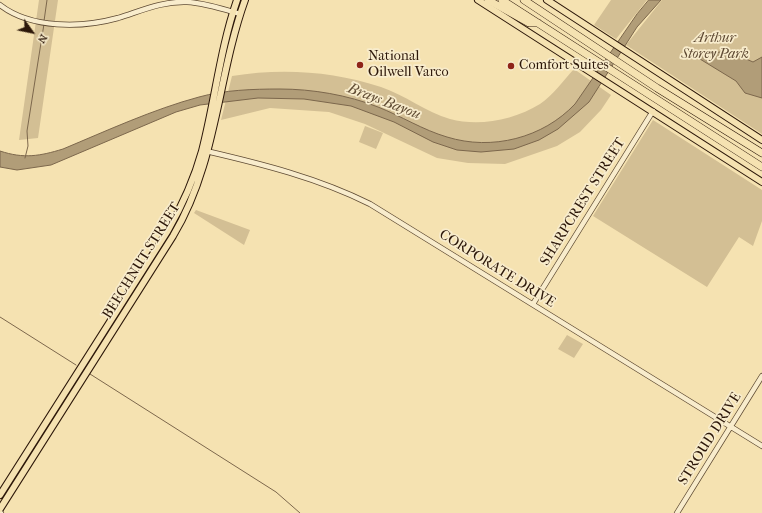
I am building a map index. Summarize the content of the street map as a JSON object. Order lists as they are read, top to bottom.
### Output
{
  "streets": {
    "main road": ["BEECHNUT STREET"],
    "street": ["SHARPCREST STREET", "CORPORATE DRIVE", "STROUD DRIVE"]
  },
  "crossings": [
    ["SHARPCREST STREET", "CORPORATE DRIVE"],
    ["BEECHNUT STREET", "CORPORATE DRIVE"],
    ["CORPORATE DRIVE", "STROUD DRIVE"]
  ],
  "water": ["Brays Bayou"],
  "parks": ["Arthur Storey Park"],
  "places": ["National Oilwell Varco", "Comfort Suites"],
  "north": "bottom right"
}
